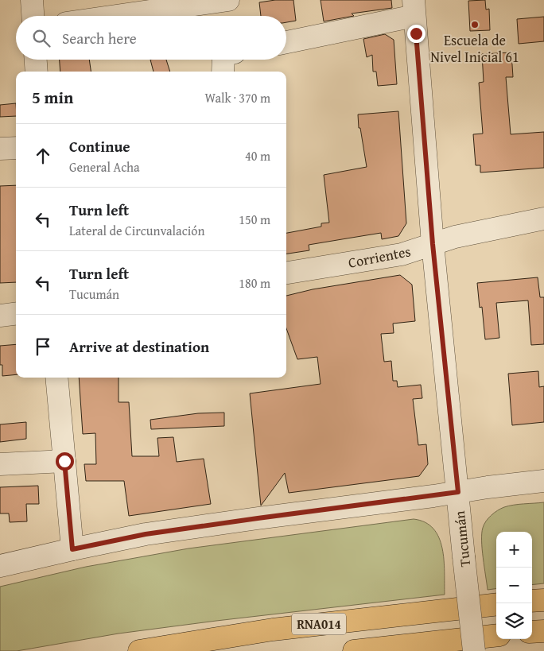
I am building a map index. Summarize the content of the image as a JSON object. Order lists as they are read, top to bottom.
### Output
{
  "streets": {
    "highway": ["RNA014"],
    "street": ["Corrientes", "Tucumán"]
  },
  "crossings": [
    ["Corrientes", "Tucumán"]
  ],
  "places": ["Escuela de Nivel Inicial 61"],
  "page": {
    "search": "Search here",
    "heading": ["5 min", "Walk · 370 m"],
    "list": [
      ["Continue", "General Acha", "40 m"],
      ["Turn left", "Lateral de Circunvalación", "150 m"],
      ["Turn left", "Tucumán", "180 m"],
      "Arrive at destination"
    ],
    "map_buttons": ["+", "−"]
  }
}
